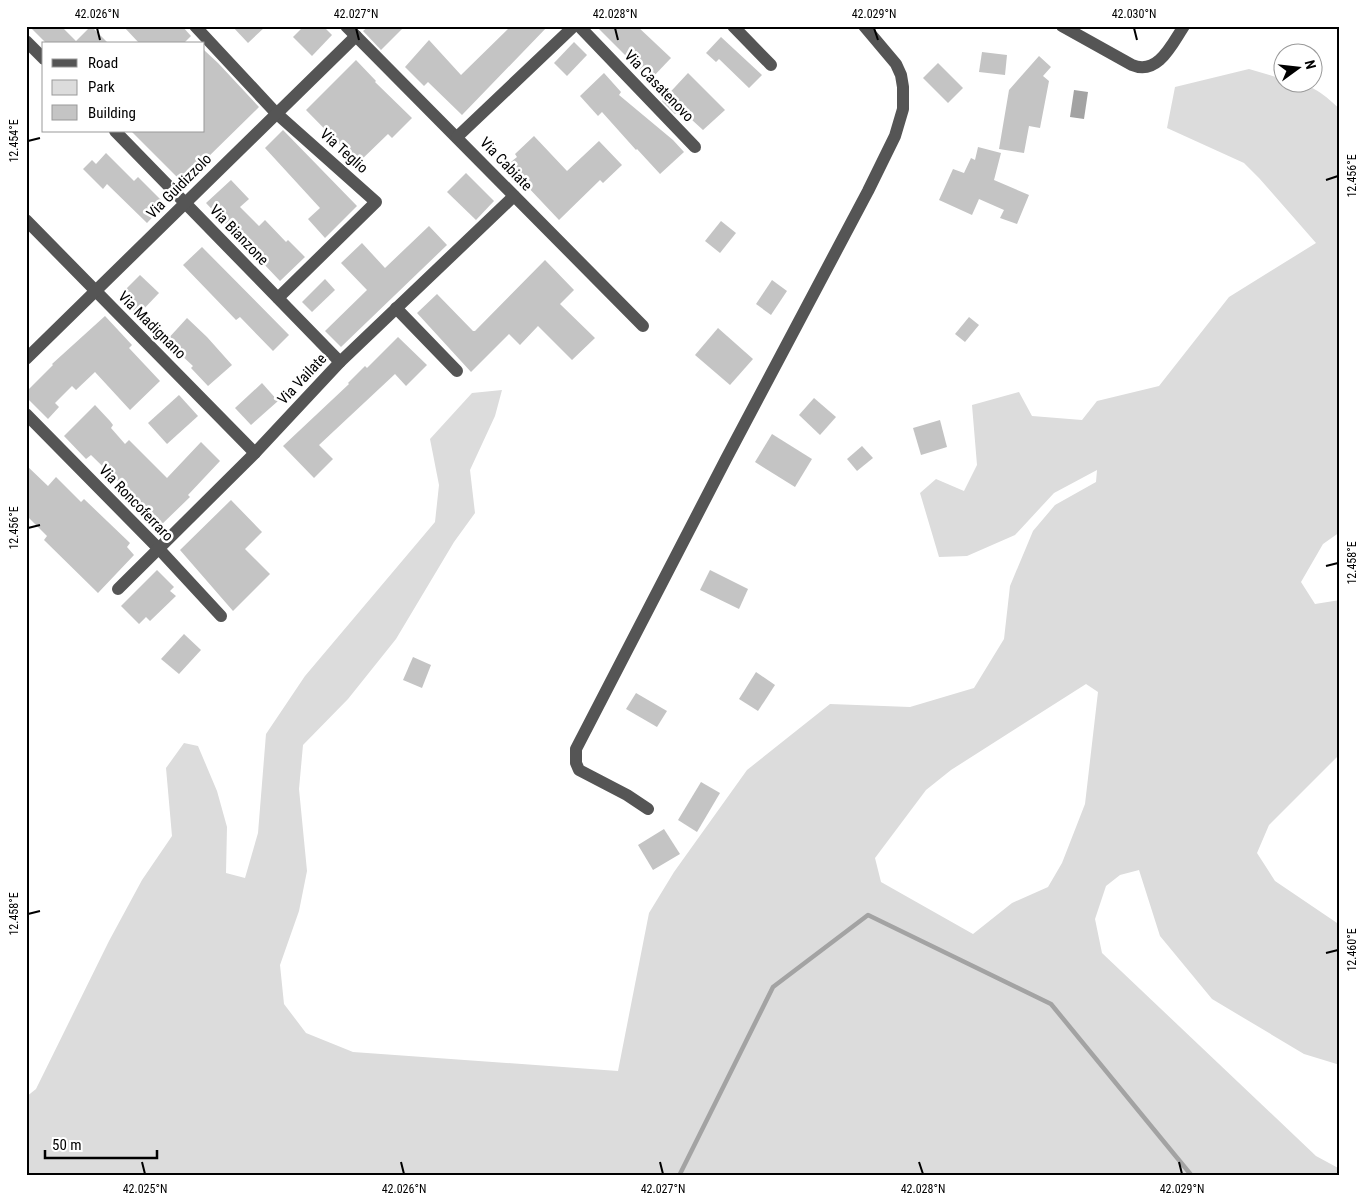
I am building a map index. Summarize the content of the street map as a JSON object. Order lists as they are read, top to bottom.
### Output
{
  "streets": {
    "street": [
      "Via Casatenovo",
      "Via Teglio",
      "Via Cabiate",
      "Via Guidizzolo",
      "Via Bianzone",
      "Via Madignano",
      "Via Vailate",
      "Via Roncoferraro"
    ]
  },
  "crossings": [
    ["Via Teglio", "Via Guidizzolo"],
    ["Via Teglio", "Via Bianzone"],
    ["Via Cabiate", "Via Guidizzolo"],
    ["Via Cabiate", "Via Vailate"],
    ["Via Guidizzolo", "Via Bianzone"],
    ["Via Guidizzolo", "Via Madignano"],
    ["Via Bianzone", "Via Vailate"],
    ["Via Madignano", "Via Vailate"],
    ["Via Vailate", "Via Roncoferraro"]
  ],
  "legend": ["Road", "Park", "Building"],
  "scale_bar": "50 m",
  "north": "right",
  "coordinates": [
    "42.026°N",
    "42.027°N",
    "42.028°N",
    "42.029°N",
    "42.030°N",
    "12.454°E",
    "12.456°E",
    "12.458°E",
    "12.460°E",
    "42.025°N"
  ]
}
